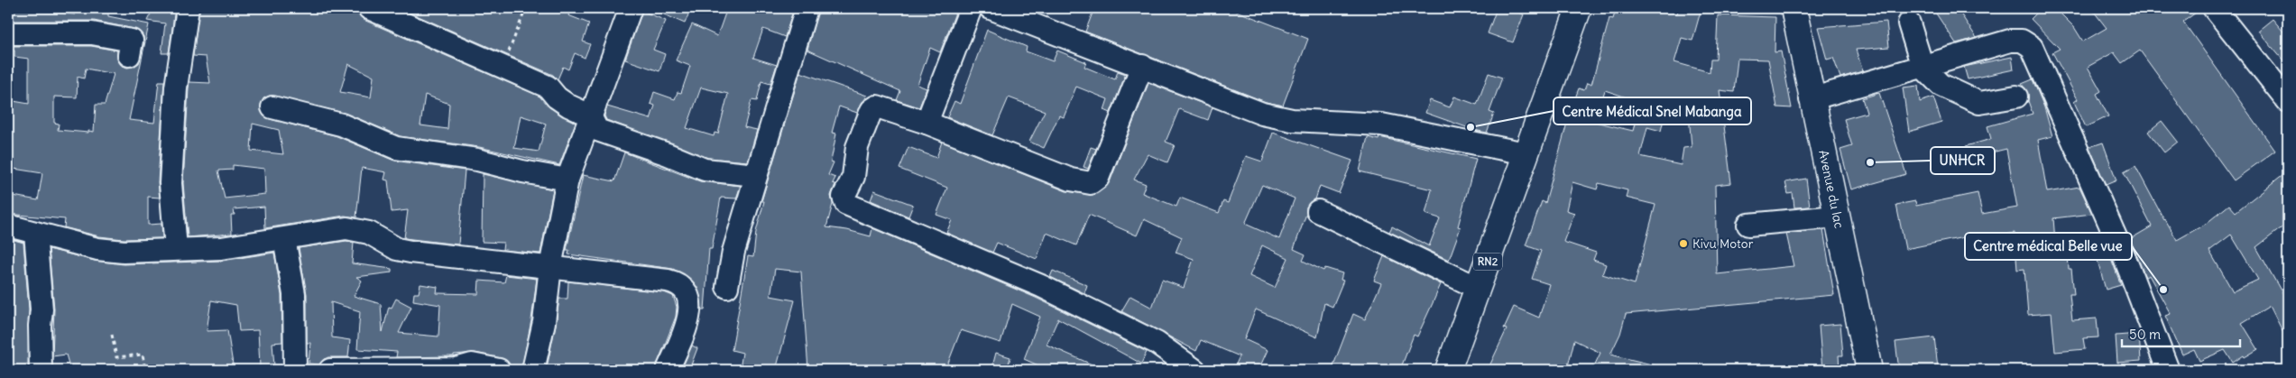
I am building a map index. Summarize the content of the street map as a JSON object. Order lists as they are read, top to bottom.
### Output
{
  "streets": {
    "main road": ["Avenue du lac", "RN2"]
  },
  "places": [
    "Centre Médical Snel Mabanga",
    "UNHCR",
    "Kivu Motor",
    "Centre médical Belle vue"
  ],
  "scale_bar": "50 m"
}
